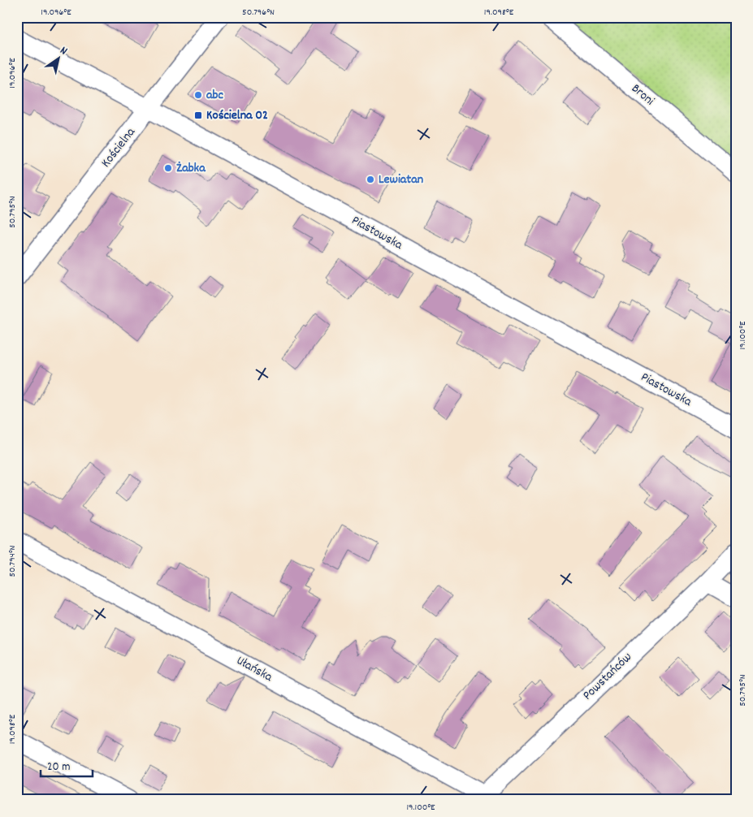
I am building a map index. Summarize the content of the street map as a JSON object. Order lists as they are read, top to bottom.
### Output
{
  "streets": {
    "street": [
      "Broni",
      "Kościelna",
      "Piastowska",
      "Ułańska",
      "Powstańców"
    ]
  },
  "crossings": [
    ["Kościelna", "Piastowska"],
    ["Ułańska", "Powstańców"]
  ],
  "places": {
    "other": ["abc", "Żabka", "Lewiatan"],
    "transit": ["Kościelna 02"]
  },
  "scale_bar": "20 m",
  "north": "top right",
  "coordinates": [
    "19.096°E",
    "50.796°N",
    "19.098°E",
    "50.795°N",
    "19.100°E",
    "50.794°N"
  ]
}
